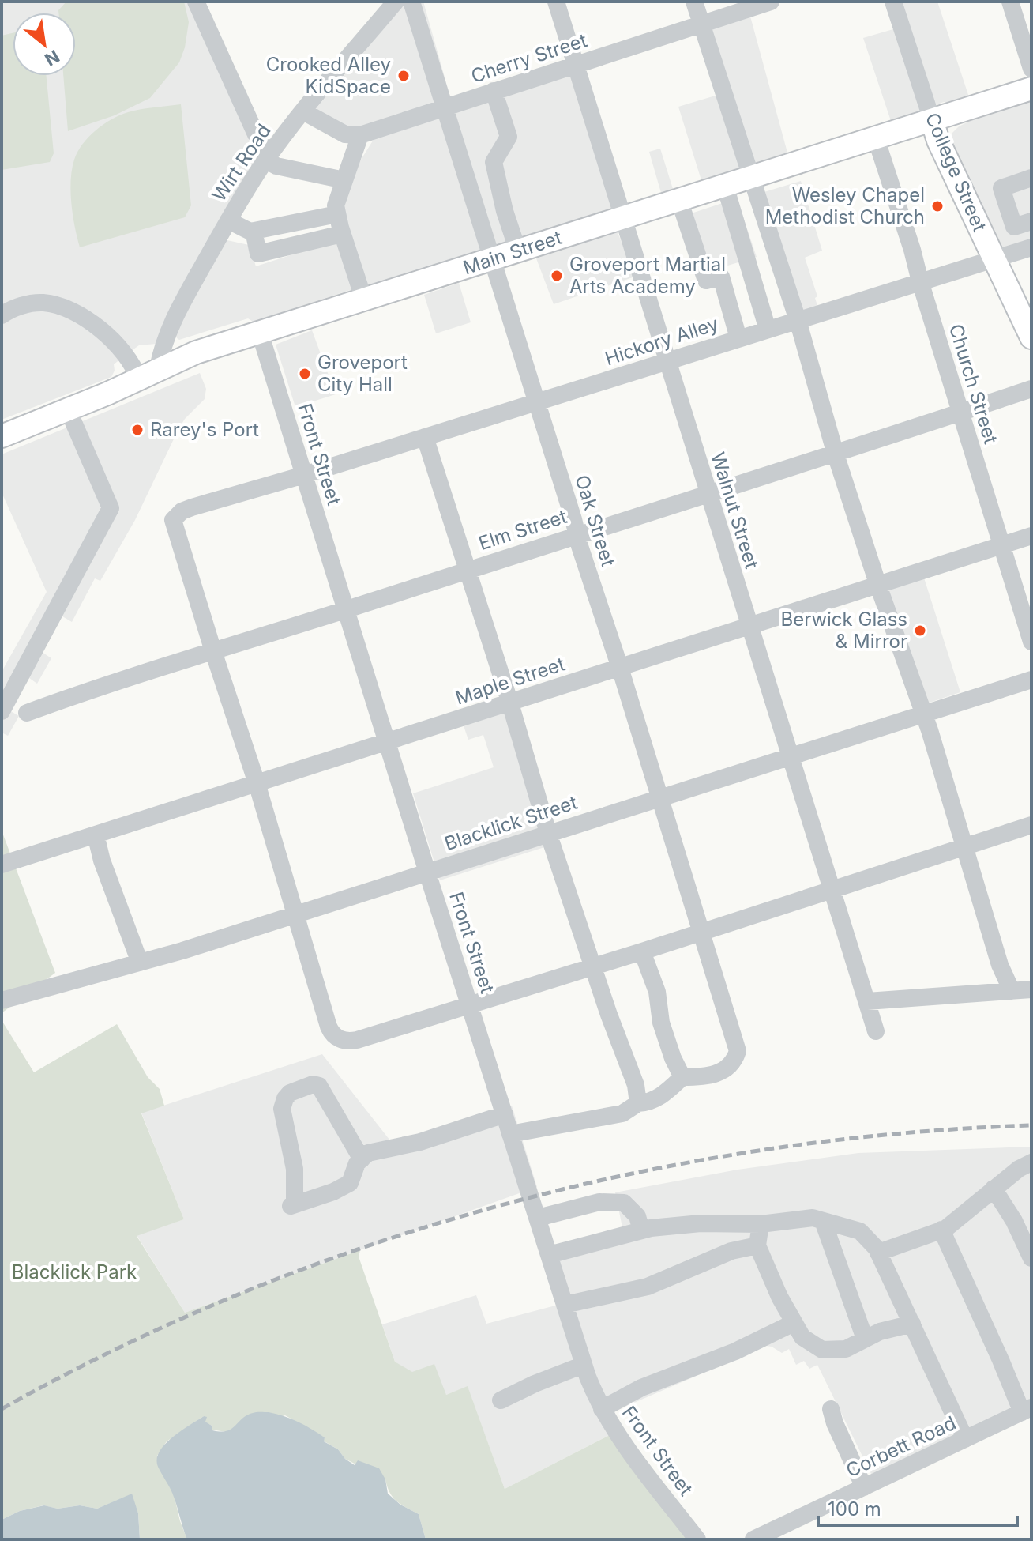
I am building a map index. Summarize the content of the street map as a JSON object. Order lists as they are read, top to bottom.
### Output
{
  "streets": {
    "main road": ["College Street", "Main Street"],
    "street": [
      "Cherry Street",
      "Wirt Road",
      "Hickory Alley",
      "Church Street",
      "Front Street",
      "Walnut Street",
      "Oak Street",
      "Elm Street",
      "Maple Street",
      "Blacklick Street",
      "Corbett Road"
    ]
  },
  "crossings": [
    ["Cherry Street", "Walnut Street"],
    ["Cherry Street", "Oak Street"],
    ["Wirt Road", "Main Street"],
    ["College Street", "Main Street"],
    ["College Street", "Hickory Alley"],
    ["Main Street", "Church Street"],
    ["Main Street", "Front Street"],
    ["Main Street", "Walnut Street"],
    ["Main Street", "Oak Street"],
    ["Hickory Alley", "Church Street"],
    ["Hickory Alley", "Front Street"],
    ["Hickory Alley", "Walnut Street"],
    ["Hickory Alley", "Oak Street"],
    ["Hickory Alley", "Elm Street"],
    ["Church Street", "Elm Street"],
    ["Church Street", "Maple Street"],
    ["Front Street", "Elm Street"],
    ["Front Street", "Maple Street"],
    ["Front Street", "Blacklick Street"],
    ["Walnut Street", "Elm Street"],
    ["Walnut Street", "Maple Street"],
    ["Walnut Street", "Blacklick Street"],
    ["Oak Street", "Elm Street"],
    ["Oak Street", "Maple Street"],
    ["Oak Street", "Blacklick Street"]
  ],
  "parks": ["Blacklick Park"],
  "places": [
    "Crooked Alley KidSpace",
    "Wesley Chapel Methodist Church",
    "Groveport Martial Arts Academy",
    "Groveport City Hall",
    "Rarey's Port",
    "Berwick Glass & Mirror"
  ],
  "scale_bar": "100 m",
  "north": "bottom right"
}
